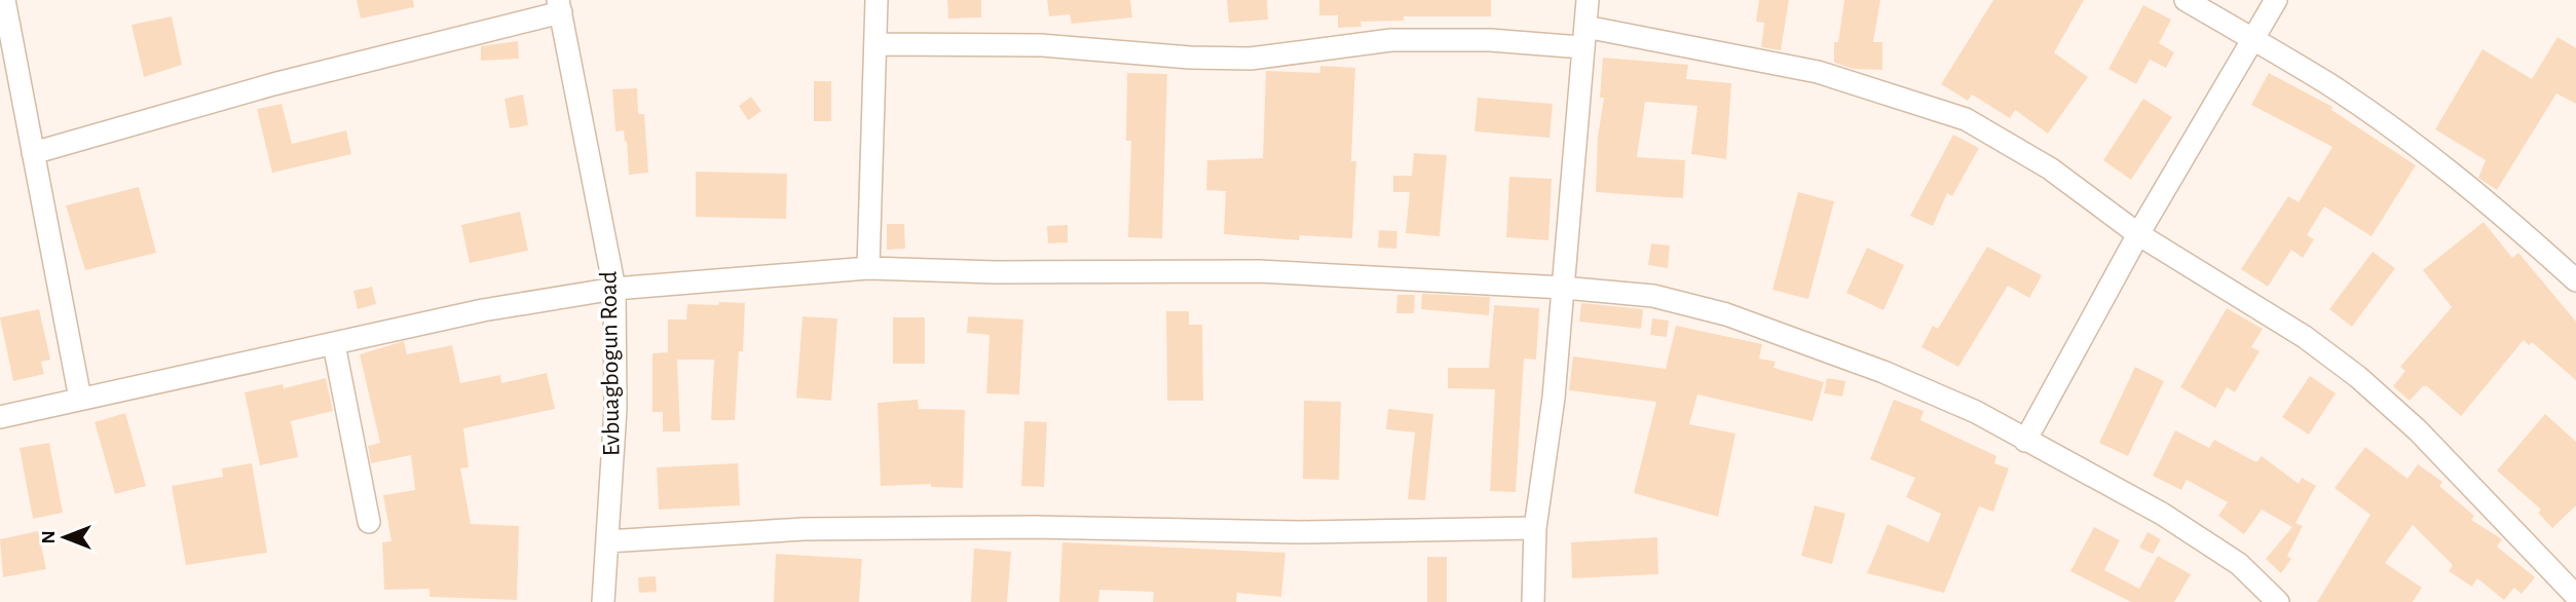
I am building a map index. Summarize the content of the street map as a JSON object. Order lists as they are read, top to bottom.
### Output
{
  "streets": {
    "street": ["Evbuagbogun Road"]
  },
  "north": "left"
}
